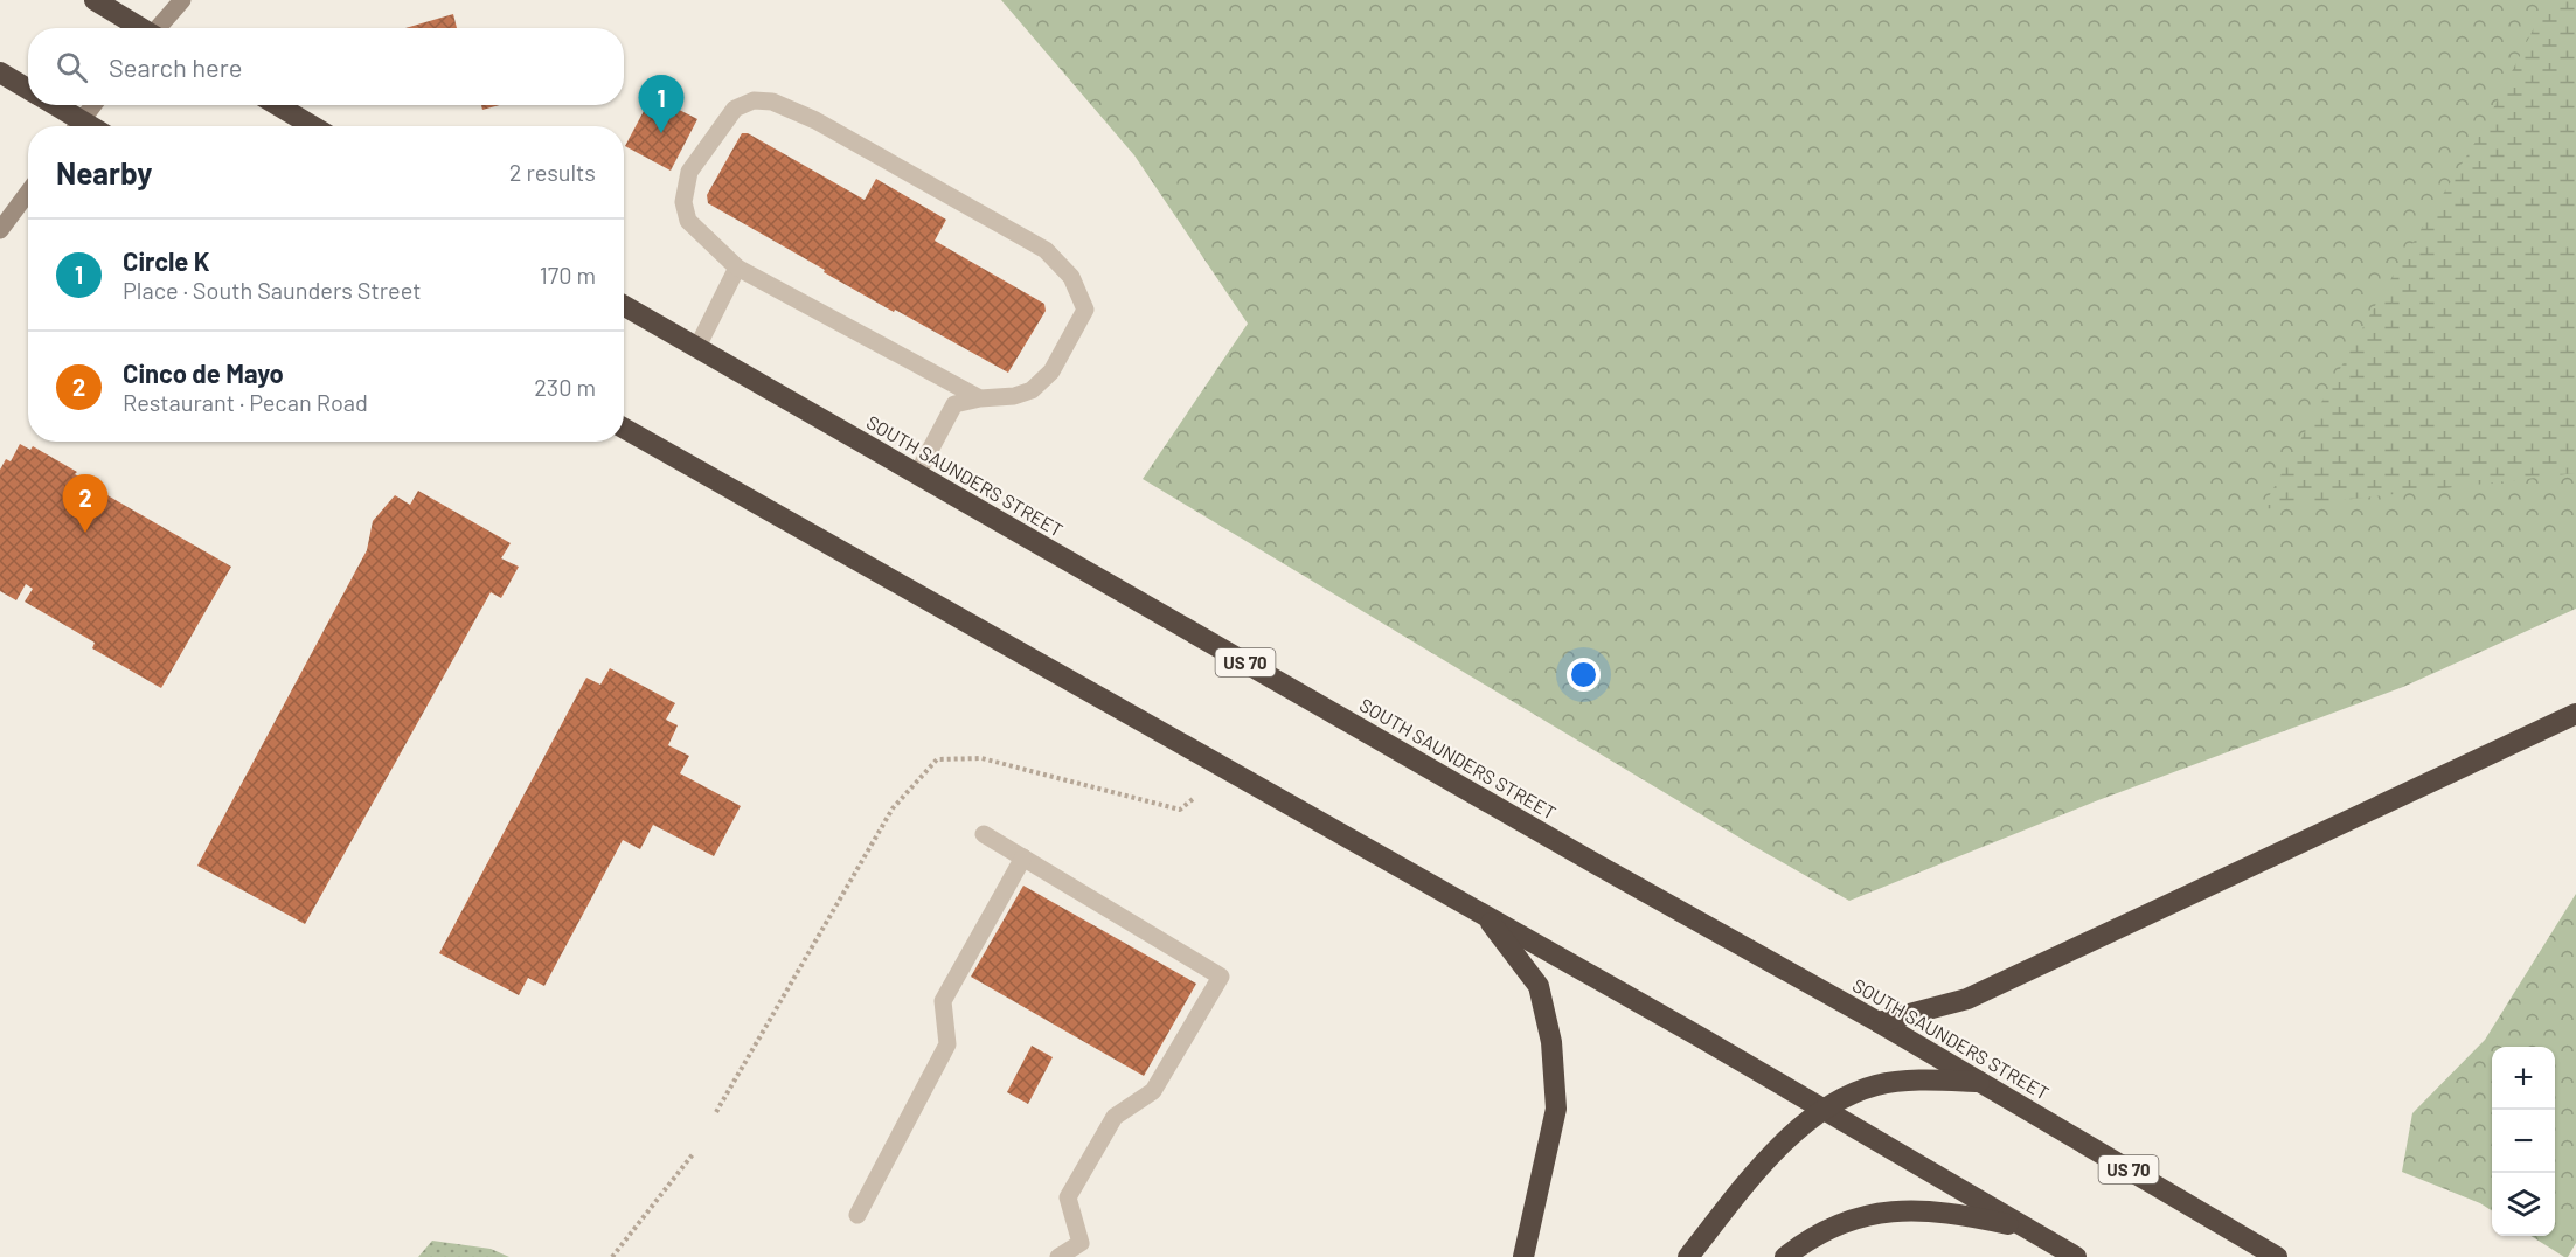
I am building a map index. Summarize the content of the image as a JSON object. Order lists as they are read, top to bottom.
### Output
{
  "streets": {
    "highway": ["SOUTH SAUNDERS STREET", "US 70"]
  },
  "page": {
    "search": "Search here",
    "pins": ["1", "2"],
    "heading": ["Nearby", "2 results"],
    "list": [
      {
        "mark": "1",
        "name": "Circle K",
        "note": "Place · South Saunders Street",
        "value": "170 m"
      },
      {
        "mark": "2",
        "name": "Cinco de Mayo",
        "note": "Restaurant · Pecan Road",
        "value": "230 m"
      }
    ],
    "map_buttons": ["+", "−"]
  }
}
